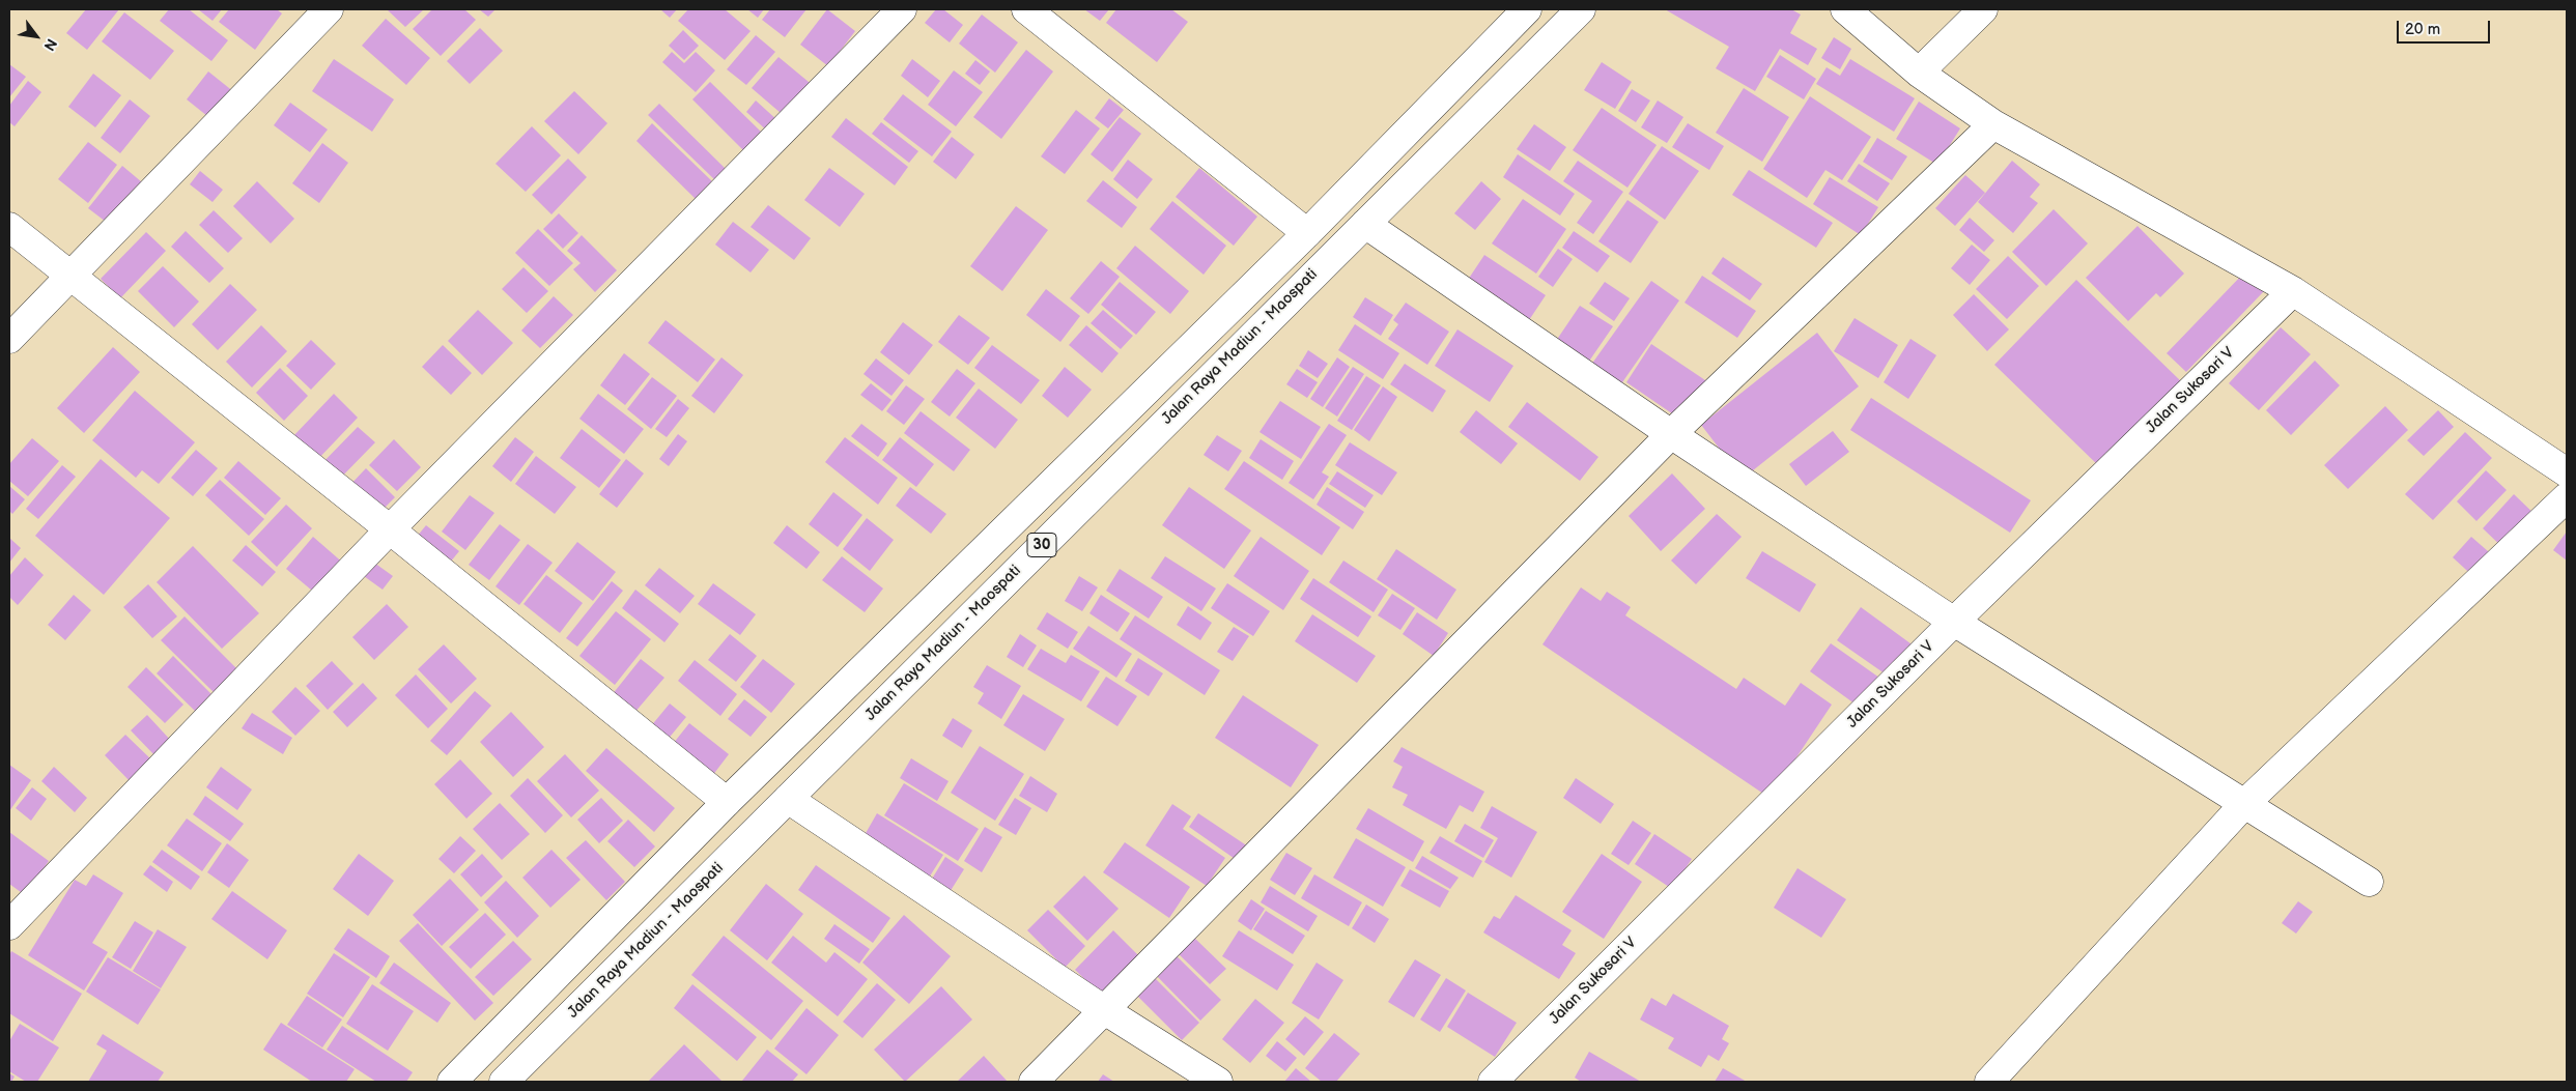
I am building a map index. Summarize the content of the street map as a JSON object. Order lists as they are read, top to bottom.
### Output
{
  "streets": {
    "main road": ["Jalan Raya Madiun - Maospati", "Jalan Sukosari V", "30"]
  },
  "scale_bar": "20 m",
  "north": "bottom right"
}
